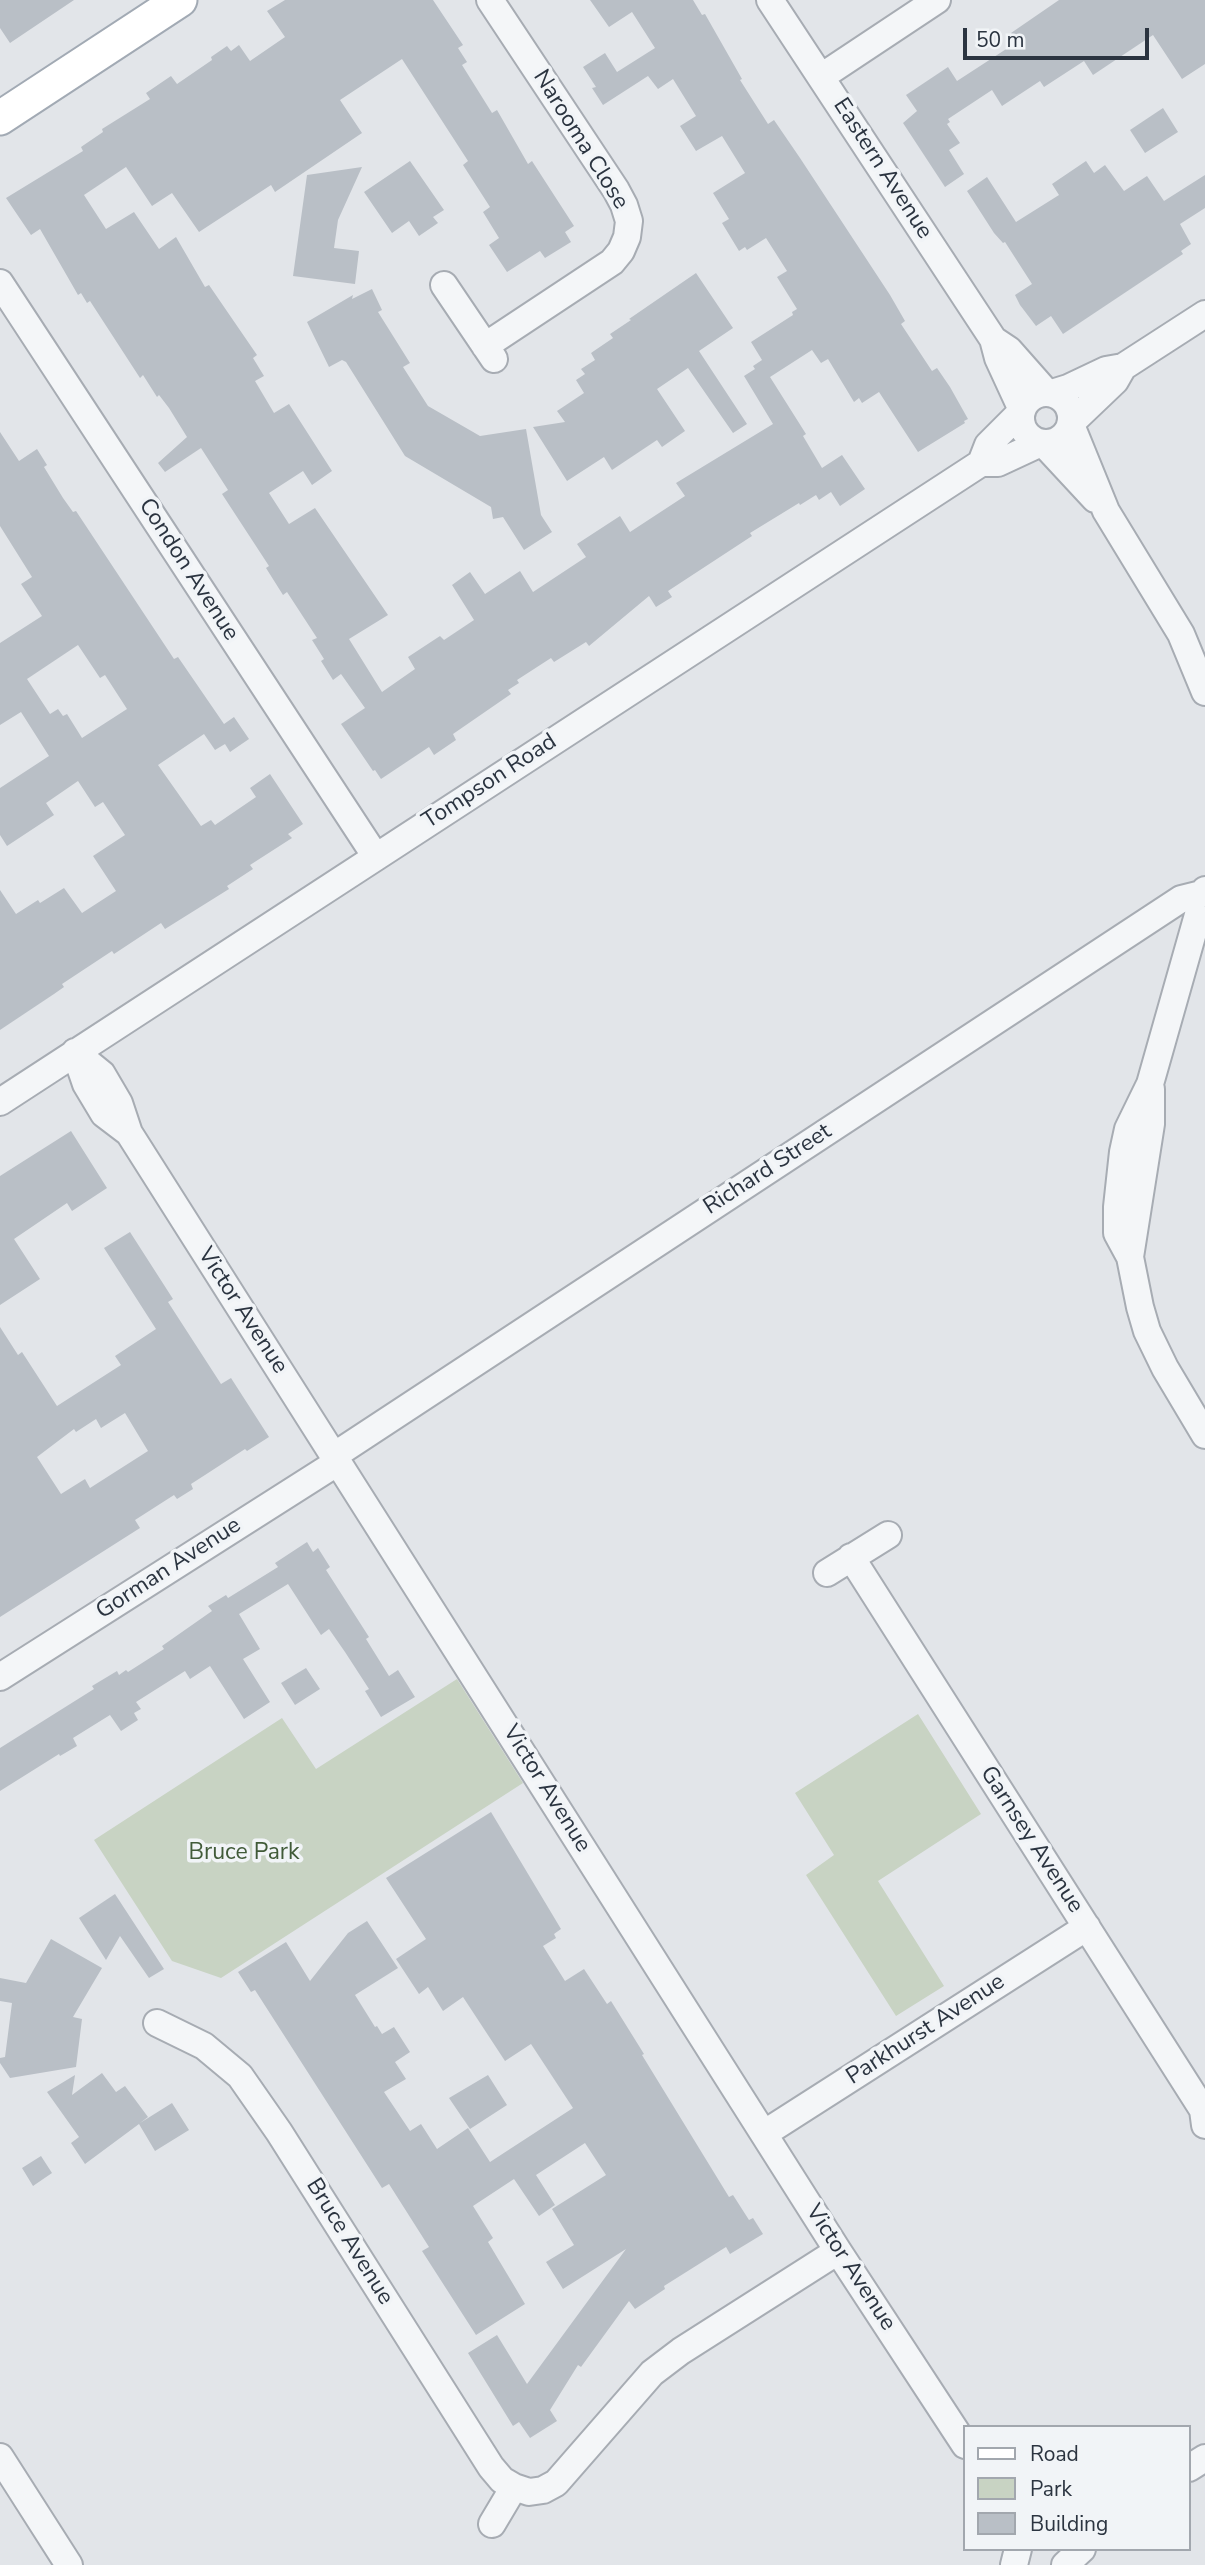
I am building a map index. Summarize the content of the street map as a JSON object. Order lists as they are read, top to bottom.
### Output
{
  "streets": {
    "street": [
      "Narooma Close",
      "Eastern Avenue",
      "Condon Avenue",
      "Tompson Road",
      "Richard Street",
      "Victor Avenue",
      "Gorman Avenue",
      "Garnsey Avenue",
      "Parkhurst Avenue",
      "Bruce Avenue"
    ]
  },
  "crossings": [
    ["Eastern Avenue", "Tompson Road"],
    ["Condon Avenue", "Tompson Road"],
    ["Tompson Road", "Victor Avenue"],
    ["Richard Street", "Victor Avenue"],
    ["Richard Street", "Gorman Avenue"],
    ["Victor Avenue", "Gorman Avenue"],
    ["Victor Avenue", "Parkhurst Avenue"],
    ["Garnsey Avenue", "Parkhurst Avenue"]
  ],
  "parks": ["Bruce Park"],
  "legend": ["Road", "Park", "Building"],
  "scale_bar": "50 m"
}
